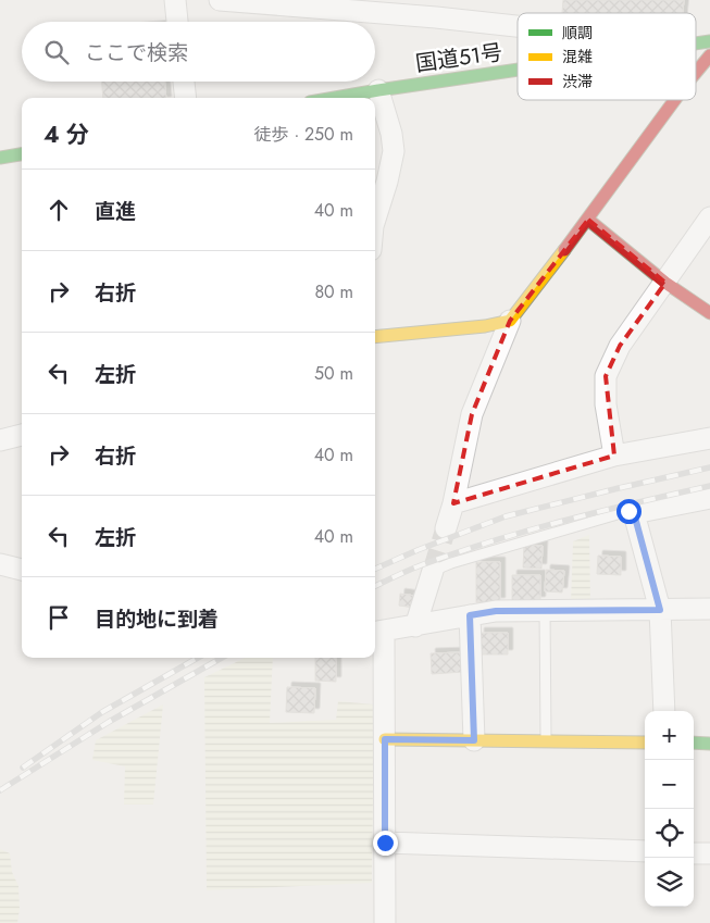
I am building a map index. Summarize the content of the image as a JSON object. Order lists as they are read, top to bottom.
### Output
{
  "streets": {
    "main road": ["国道51号"]
  },
  "legend": ["順調", "混雑", "渋滞"],
  "page": {
    "search": "ここで検索",
    "heading": ["4 分", "徒歩 · 250 m"],
    "list": [
      ["直進", "40 m"],
      ["右折", "80 m"],
      ["左折", "50 m"],
      ["右折", "40 m"],
      ["左折", "40 m"],
      "目的地に到着"
    ],
    "map_buttons": ["+", "−"]
  }
}
